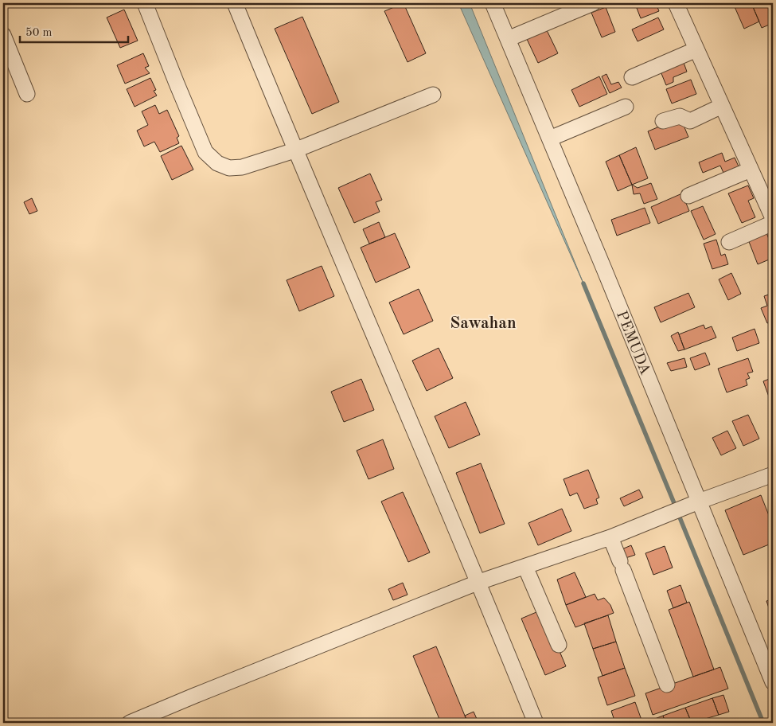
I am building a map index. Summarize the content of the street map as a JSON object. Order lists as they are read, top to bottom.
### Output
{
  "streets": {
    "street": ["PEMUDA"]
  },
  "districts": ["Sawahan"],
  "scale_bar": "50 m"
}
